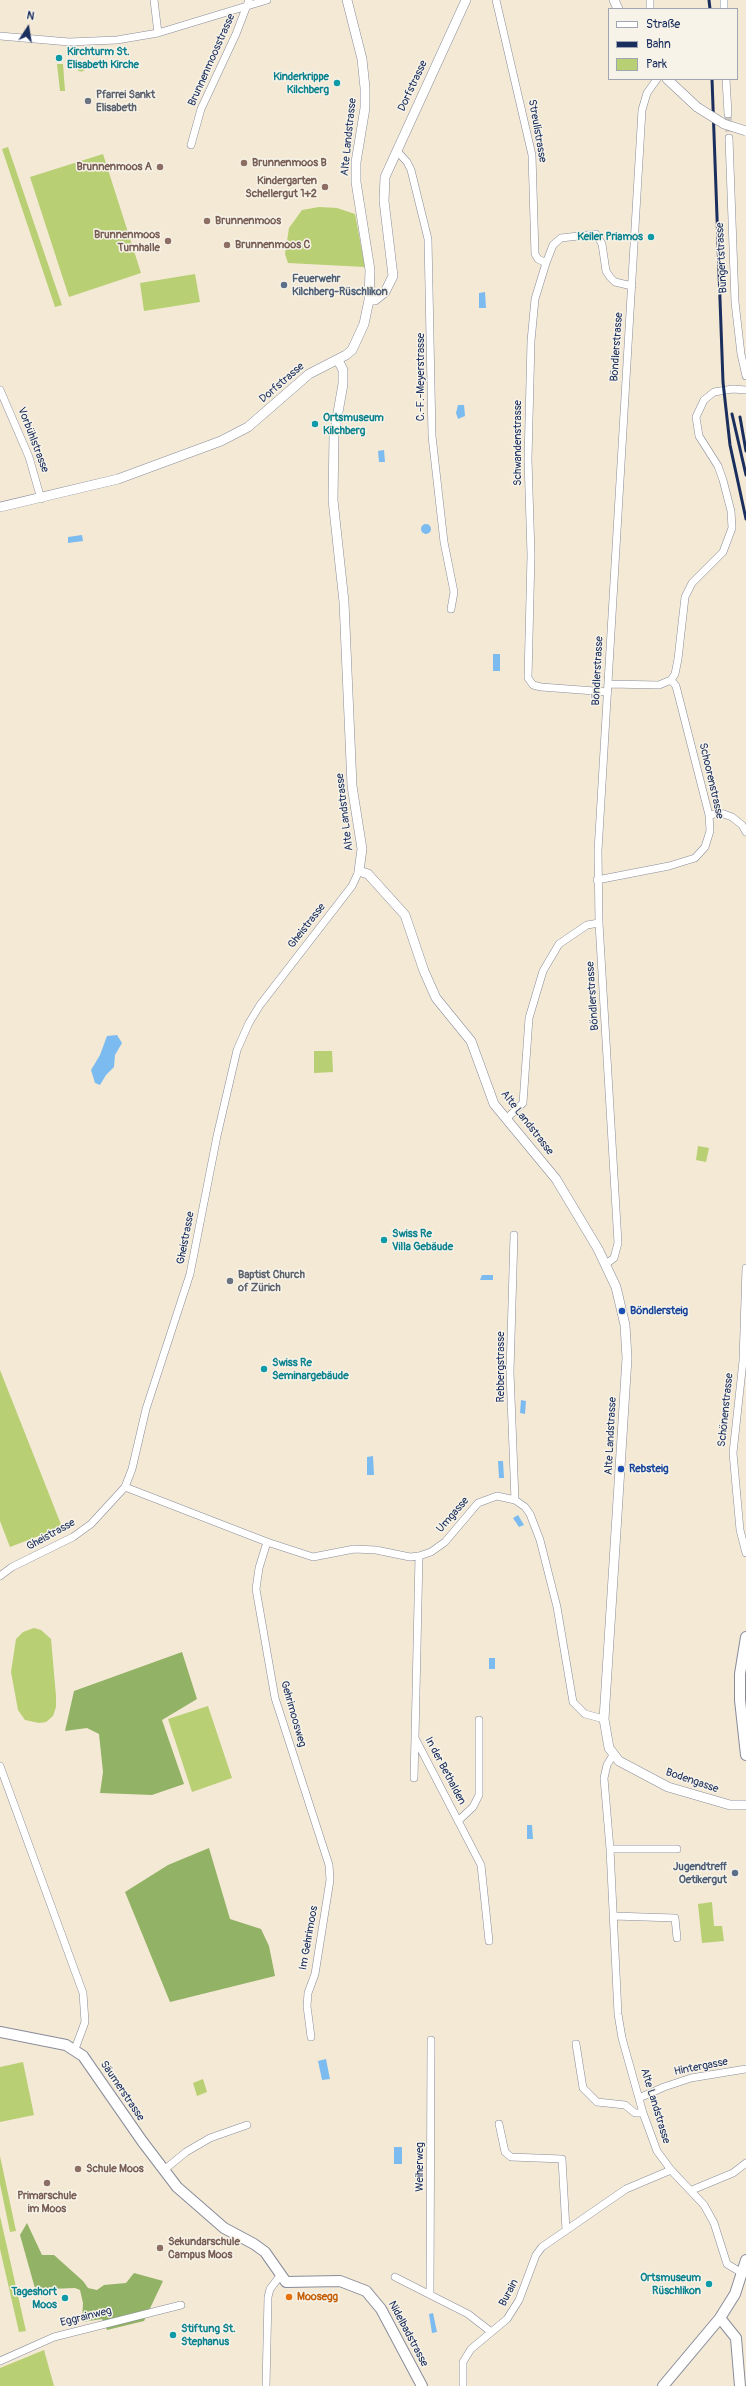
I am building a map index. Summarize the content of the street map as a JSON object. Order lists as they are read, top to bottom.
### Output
{
  "streets": {
    "main road": ["Säumerstrasse", "Nidelbadstrasse"],
    "street": [
      "Brunnenmoosstrasse",
      "Dorfstrasse",
      "Streulistrasse",
      "Alte Landstrasse",
      "Bungertstrasse",
      "Böndlerstrasse",
      "C.-F.-Meyerstrasse",
      "Vorbühlstrasse",
      "Schwandenstrasse",
      "Schoorenstrasse",
      "Gheistrasse",
      "Rebbergstrasse",
      "Schönenstrasse",
      "Umgasse",
      "Gehrimoosweg",
      "In der Bethalden",
      "Bodengasse",
      "Im Gehrimoos",
      "Hintergasse",
      "Weiherweg",
      "Burain",
      "Eggrainweg"
    ]
  },
  "crossings": [
    ["Dorfstrasse", "Alte Landstrasse"],
    ["Dorfstrasse", "C.-F.-Meyerstrasse"],
    ["Dorfstrasse", "Vorbühlstrasse"],
    ["Streulistrasse", "Schwandenstrasse"],
    ["Alte Landstrasse", "Böndlerstrasse"],
    ["Alte Landstrasse", "Gheistrasse"],
    ["Alte Landstrasse", "Bodengasse"],
    ["Alte Landstrasse", "Hintergasse"],
    ["Alte Landstrasse", "Burain"],
    ["Böndlerstrasse", "Schwandenstrasse"],
    ["Böndlerstrasse", "Schoorenstrasse"],
    ["Gheistrasse", "Umgasse"],
    ["Rebbergstrasse", "Umgasse"],
    ["Umgasse", "Gehrimoosweg"],
    ["Umgasse", "In der Bethalden"],
    ["Gehrimoosweg", "Im Gehrimoos"],
    ["Säumerstrasse", "Nidelbadstrasse"]
  ],
  "places": [
    "Kirchturm St. Elisabeth Kirche",
    "Kinderkrippe Kilchberg",
    "Pfarrei Sankt Elisabeth",
    "Brunnenmoos B",
    "Brunnenmoos A",
    "Kindergarten Schellergut 1+2",
    "Brunnenmoos",
    "Keiler Priamos",
    "Brunnenmoos Turnhalle",
    "Brunnenmoos C",
    "Feuerwehr Kilchberg-Rüschlikon",
    "Ortsmuseum Kilchberg",
    "Swiss Re Villa Gebäude",
    "Baptist Church of Zürich",
    "Böndlersteig",
    "Swiss Re Seminargebäude",
    "Rebsteig",
    "Jugendtreff Oetikergut",
    "Schule Moos",
    "Primarschule im Moos",
    "Sekundarschule Campus Moos",
    "Ortsmuseum Rüschlikon",
    "Moosegg",
    "Tageshort Moos",
    "Stiftung St. Stephanus"
  ],
  "legend": ["Straße", "Bahn", "Park"],
  "north": "top"
}
